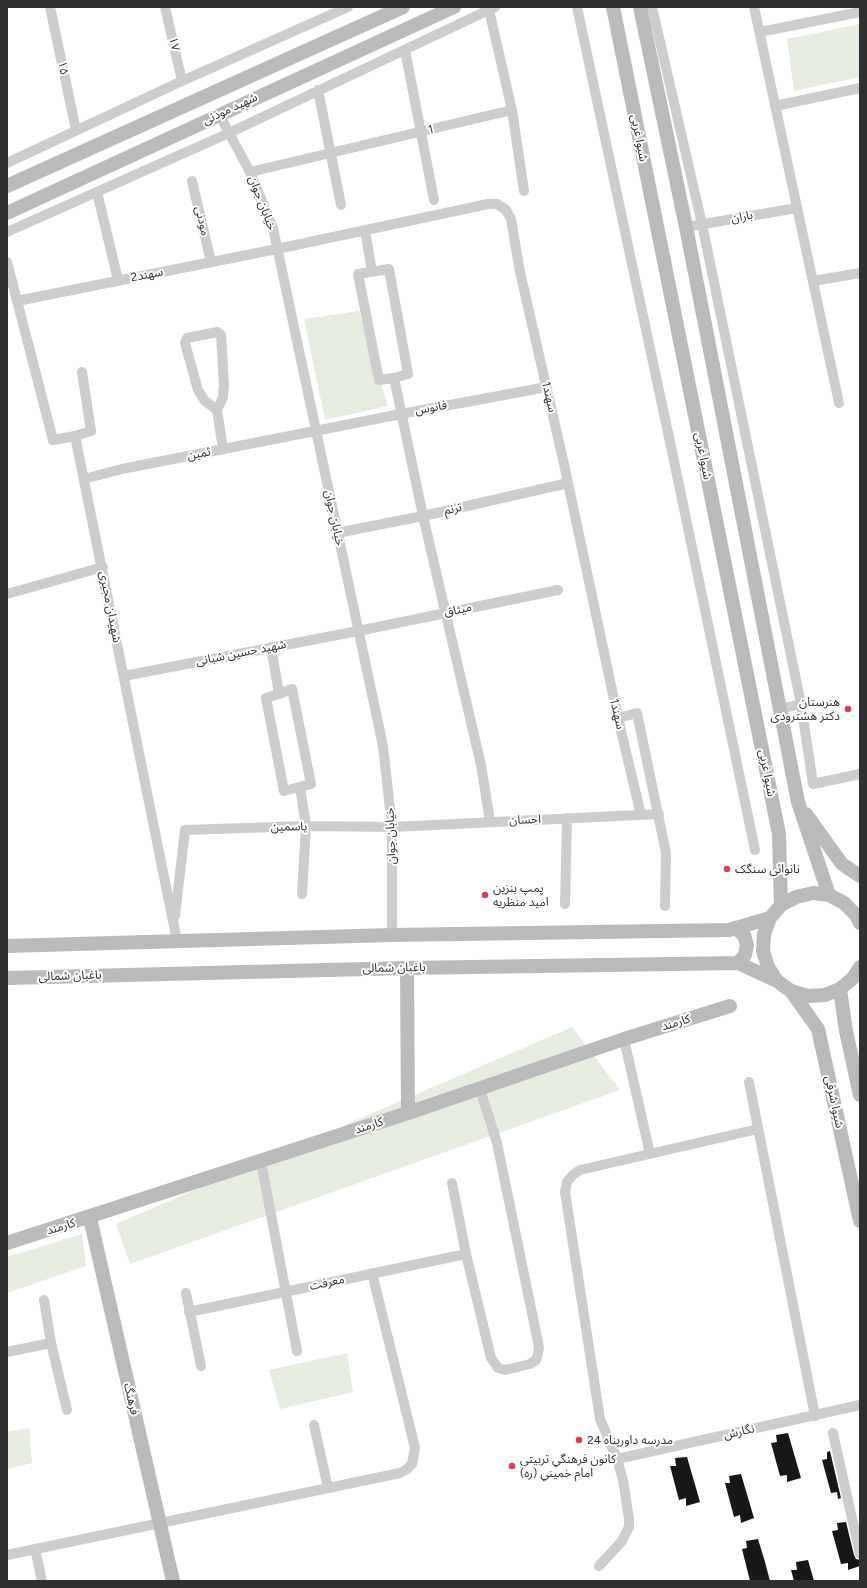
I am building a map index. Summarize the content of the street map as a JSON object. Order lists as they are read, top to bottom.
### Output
{
  "streets": {
    "street": [
      "۱۷",
      "۱۵",
      "شهید موذنی",
      "1",
      "شیوا غربی",
      "خیابان جوان",
      "باران",
      "موذنی",
      "2سهند",
      "1سهند",
      "فانوس",
      "ثمین",
      "ترنم",
      "شهیدان مجیری",
      "میثاق",
      "شهید حسین شبانی",
      "احسان",
      "یاسمین",
      "باغبان شمالی",
      "کارمند",
      "شیوا شرقی",
      "معرفت",
      "فرهنگ",
      "نگارش"
    ]
  },
  "crossings": [
    ["شهید موذنی", "خیابان جوان"],
    ["1", "خیابان جوان"],
    ["شیوا غربی", "باران"],
    ["خیابان جوان", "2سهند"],
    ["خیابان جوان", "1سهند"],
    ["خیابان جوان", "فانوس"],
    ["خیابان جوان", "ثمین"],
    ["خیابان جوان", "ترنم"],
    ["خیابان جوان", "میثاق"],
    ["خیابان جوان", "شهید حسین شبانی"],
    ["خیابان جوان", "احسان"],
    ["خیابان جوان", "یاسمین"],
    ["موذنی", "2سهند"],
    ["2سهند", "1سهند"],
    ["1سهند", "فانوس"],
    ["1سهند", "ترنم"],
    ["1سهند", "احسان"],
    ["فانوس", "ثمین"],
    ["ثمین", "شهیدان مجیری"],
    ["شهیدان مجیری", "شهید حسین شبانی"],
    ["شهیدان مجیری", "یاسمین"],
    ["میثاق", "شهید حسین شبانی"],
    ["احسان", "یاسمین"],
    ["باغبان شمالی", "شیوا شرقی"],
    ["کارمند", "فرهنگ"]
  ],
  "places": [
    "هنرستان دکتر هشترودی",
    "نانوائی سنگک",
    "پمپ بنزین امید منظریه",
    "مدرسه داورپناه 24",
    "كانون فرهنگي تربيتي امام خميني (ره)"
  ]
}
